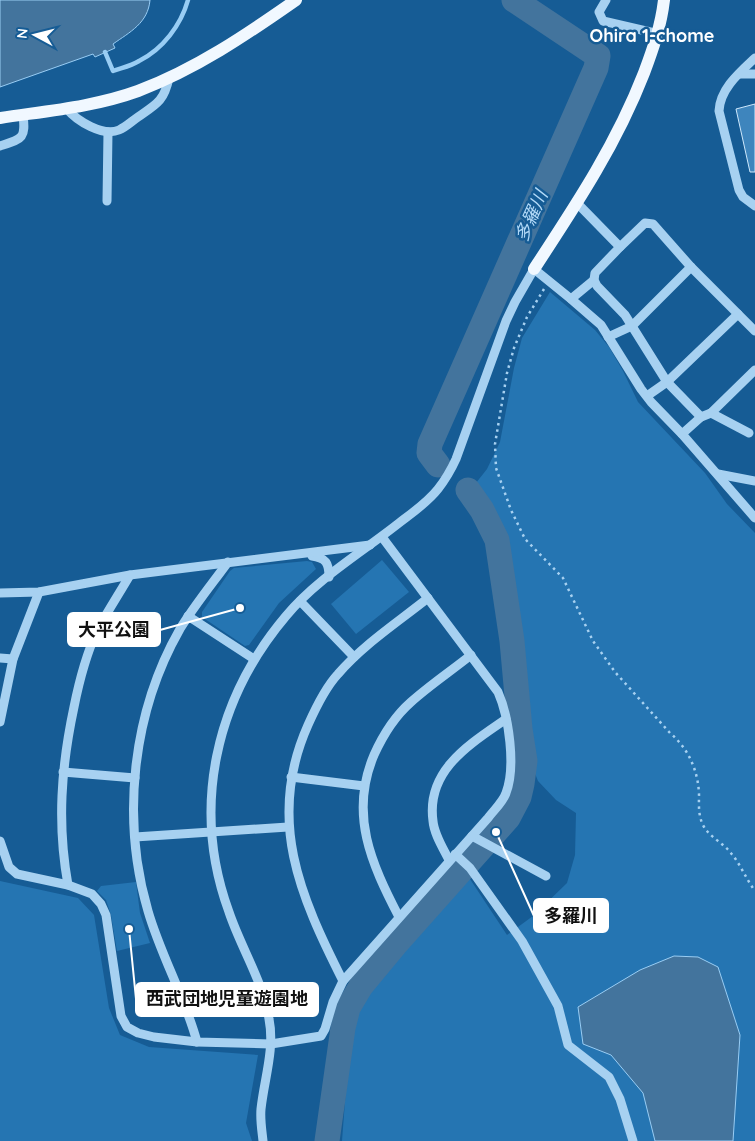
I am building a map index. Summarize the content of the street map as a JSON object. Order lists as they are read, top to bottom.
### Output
{
  "districts": ["Ohira 1-chome"],
  "water": ["多羅川"],
  "places": ["大平公園", "多羅川", "西武団地児童遊園地"],
  "north": "left"
}
